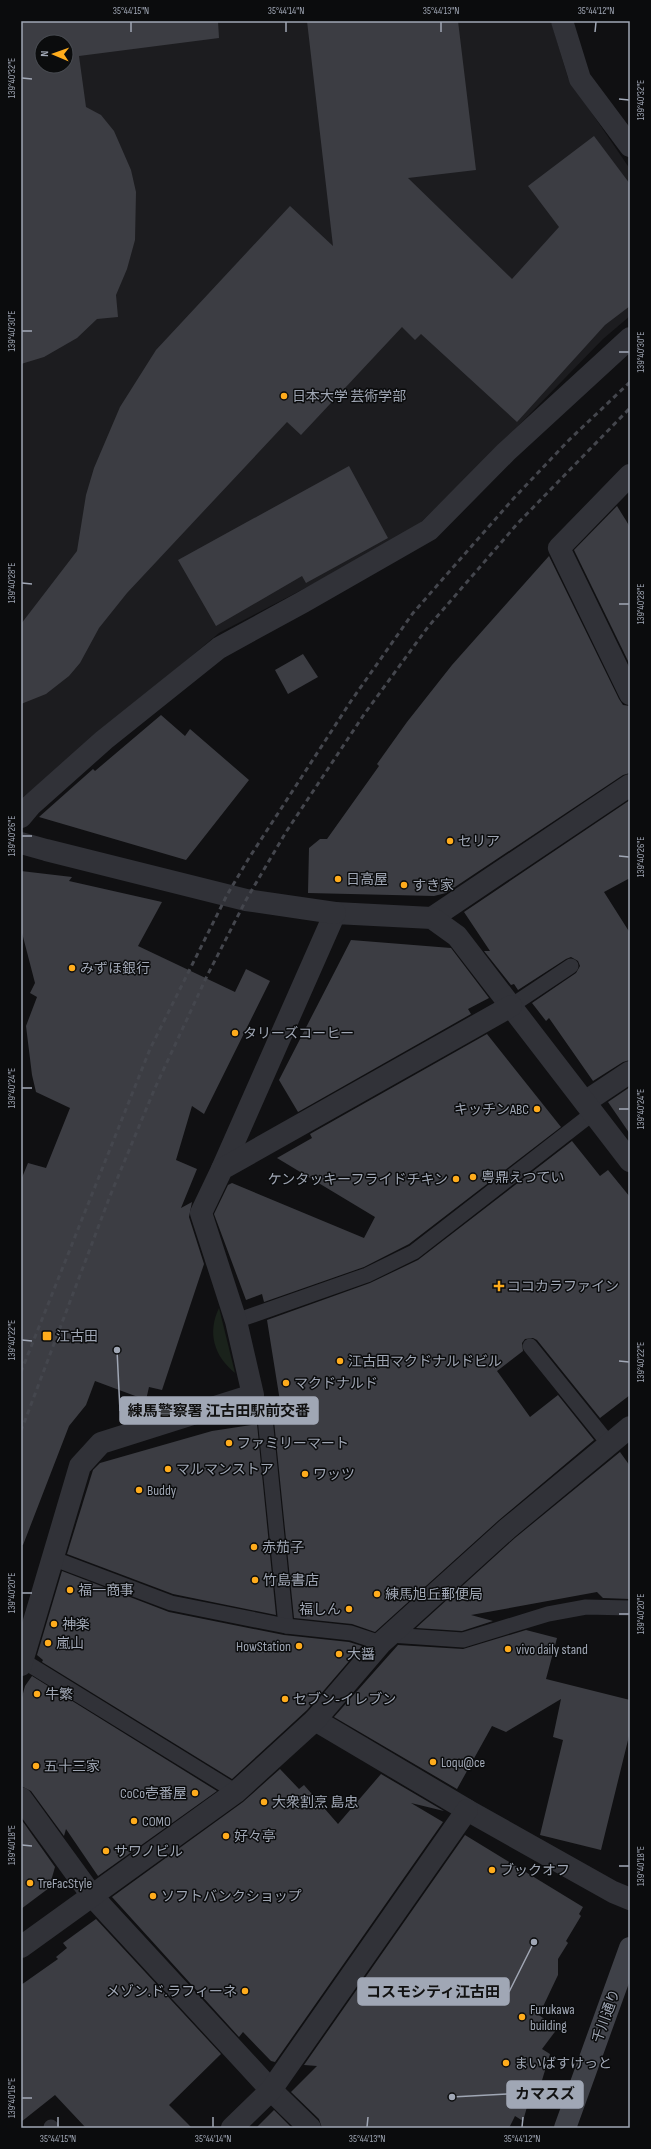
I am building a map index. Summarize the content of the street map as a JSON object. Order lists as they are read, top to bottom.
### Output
{
  "streets": {
    "main road": ["千川通り"]
  },
  "places": {
    "other": [
      "日本大学 芸術学部",
      "セリア",
      "日高屋",
      "すき家",
      "みずほ銀行",
      "タリーズコーヒー",
      "キッチンABC",
      "粤鼎えつてい",
      "ケンタッキーフライドチキン",
      "練馬警察署 江古田駅前交番",
      "江古田マクドナルドビル",
      "マクドナルド",
      "ファミリーマート",
      "マルマンストア",
      "ワッツ",
      "Buddy",
      "赤茄子",
      "竹島書店",
      "福一商事",
      "練馬旭丘郵便局",
      "福しん",
      "神楽",
      "嵐山",
      "HowStation",
      "vivo daily stand",
      "大醤",
      "牛繁",
      "セブン-イレブン",
      "Loqu@ce",
      "五十三家",
      "CoCo壱番屋",
      "大衆割烹 島忠",
      "COMO",
      "好々亭",
      "サワノビル",
      "ブックオフ",
      "TreFacStyle",
      "ソフトバンクショップ",
      "コスモシティ江古田",
      "メゾン.ド.ラフィーネ",
      "Furukawa building",
      "まいばすけっと",
      "カマスズ"
    ],
    "health": ["ココカラファイン"],
    "transit": ["江古田"]
  },
  "north": "left",
  "coordinates": [
    "35°44'15\"N",
    "35°44'14\"N",
    "35°44'13\"N",
    "35°44'12\"N",
    "139°40'32\"E",
    "139°40'30\"E",
    "139°40'28\"E",
    "139°40'26\"E",
    "139°40'24\"E",
    "139°40'22\"E",
    "139°40'20\"E",
    "139°40'18\"E",
    "139°40'16\"E"
  ]
}
